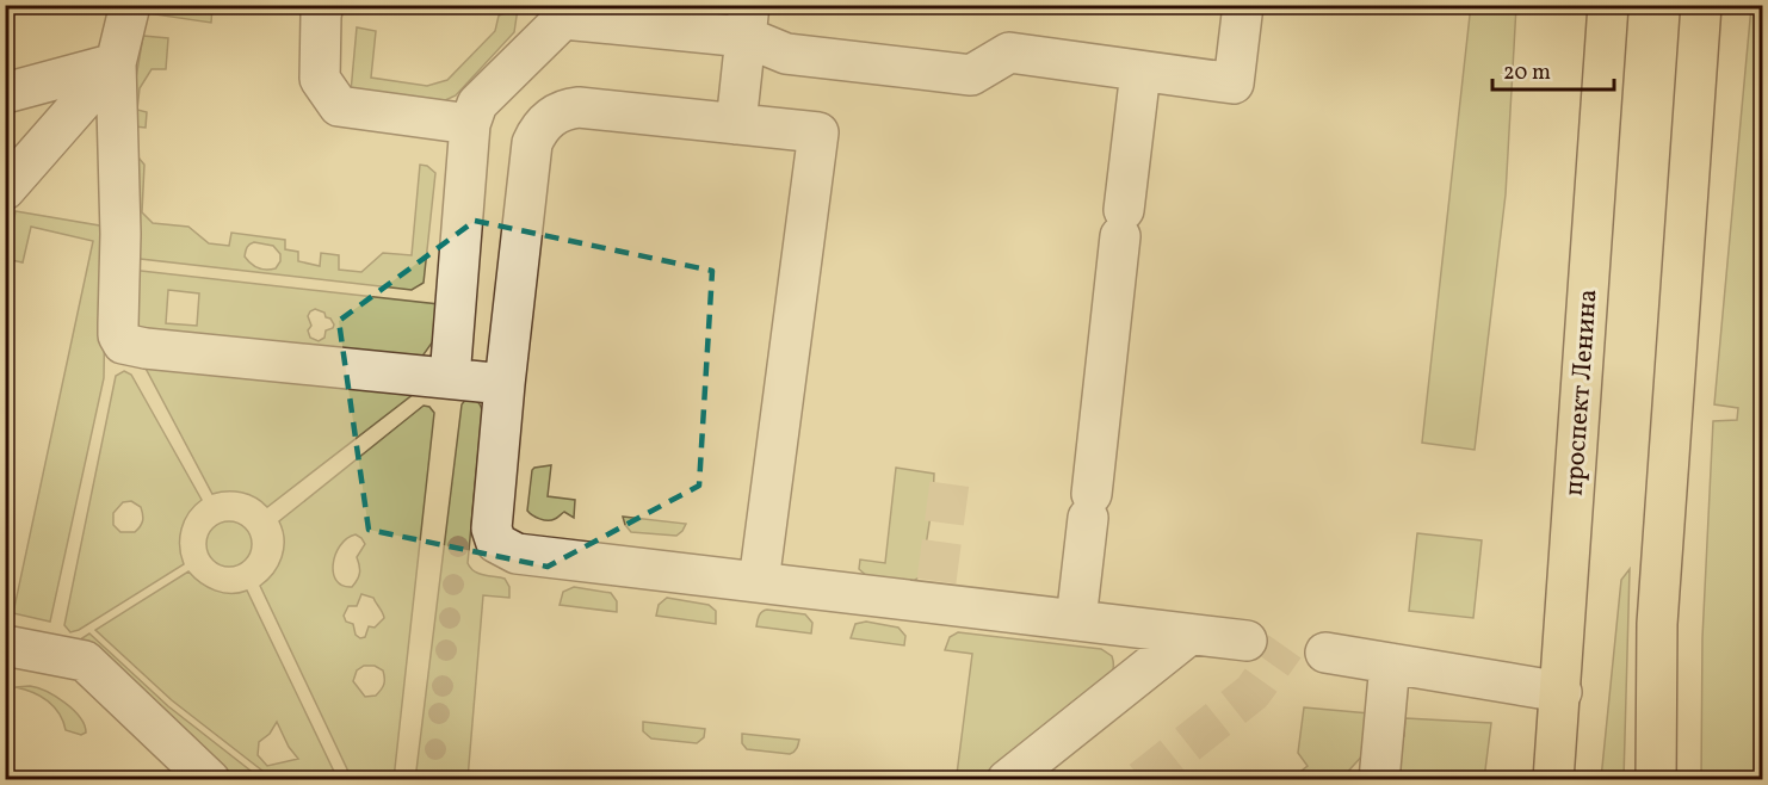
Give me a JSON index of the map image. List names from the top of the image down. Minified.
{"streets":{"main road":["проспект Ленина"]},"scale_bar":"20 m"}
